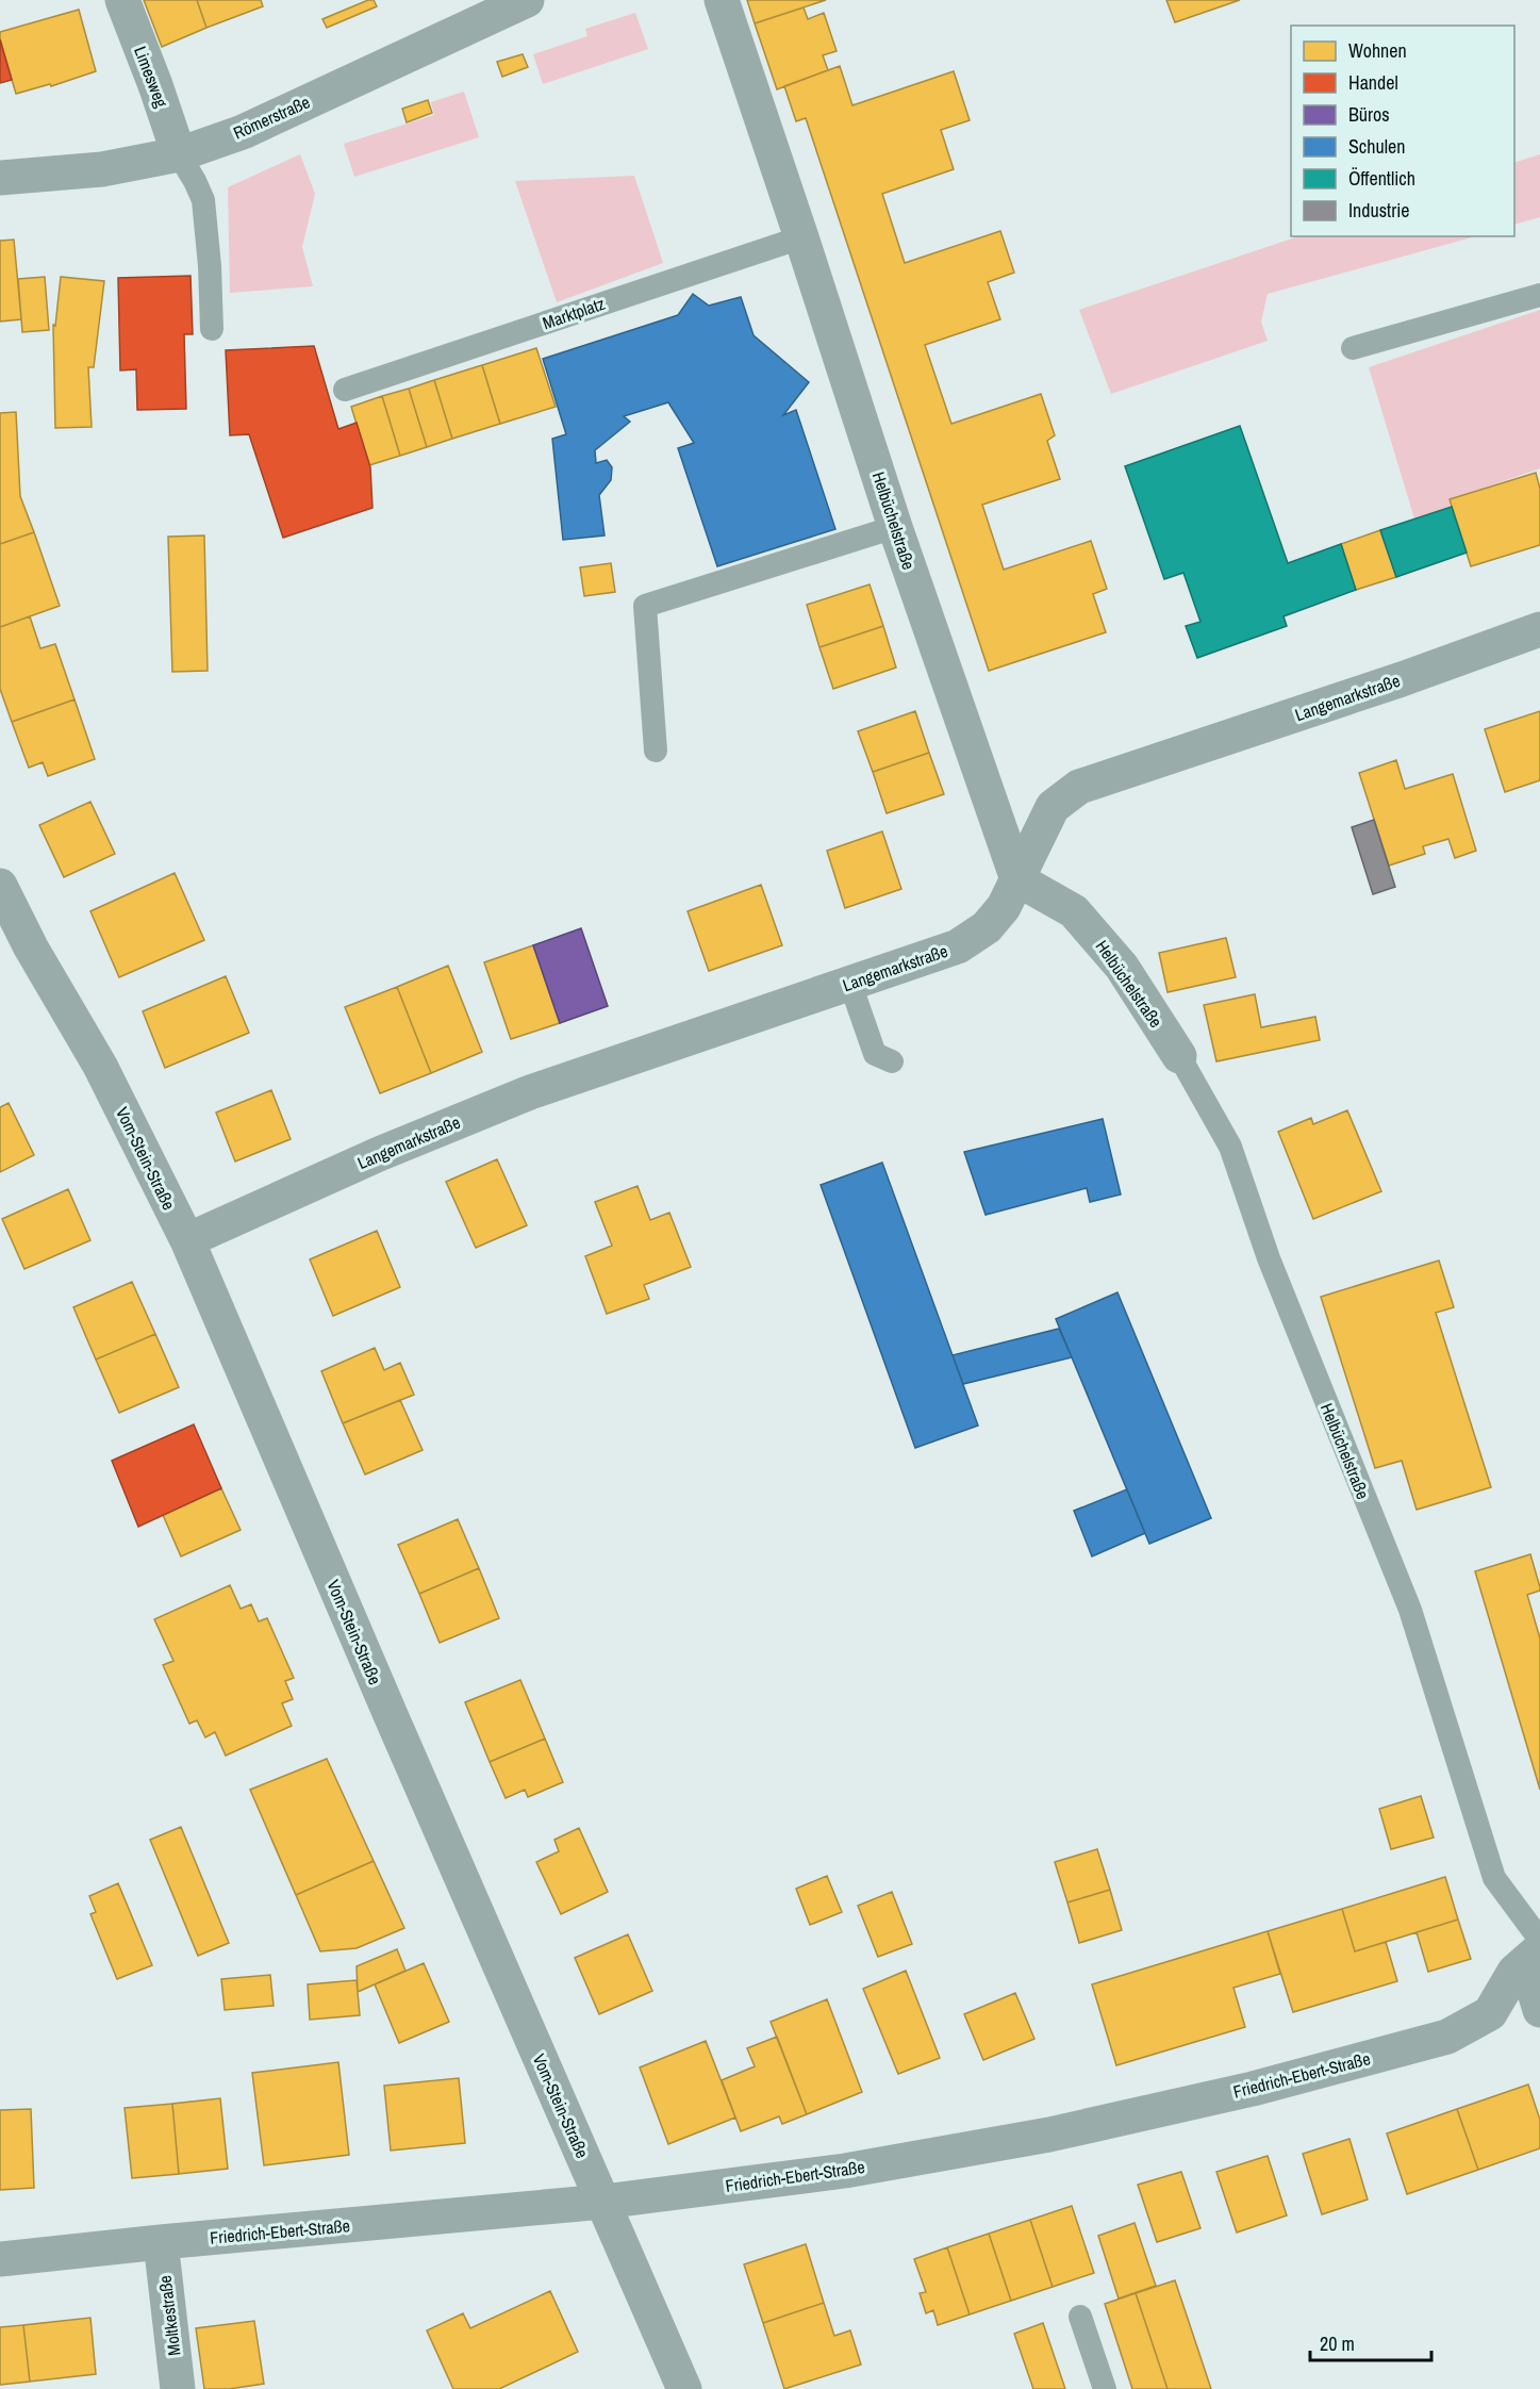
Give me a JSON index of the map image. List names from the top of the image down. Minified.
{"streets":{"street":["Limesweg","Römerstraße","Helbüchelstraße","Langemarkstraße","Vom-Stein-Straße","Friedrich-Ebert-Straße","Moltkestraße"],"lane":["Marktplatz"]},"crossings":[["Limesweg","Römerstraße"],["Marktplatz","Helbüchelstraße"],["Helbüchelstraße","Langemarkstraße"],["Helbüchelstraße","Friedrich-Ebert-Straße"],["Langemarkstraße","Vom-Stein-Straße"],["Vom-Stein-Straße","Friedrich-Ebert-Straße"],["Friedrich-Ebert-Straße","Moltkestraße"]],"legend":["Wohnen","Handel","Büros","Schulen","Öffentlich","Industrie"],"scale_bar":"20 m"}
